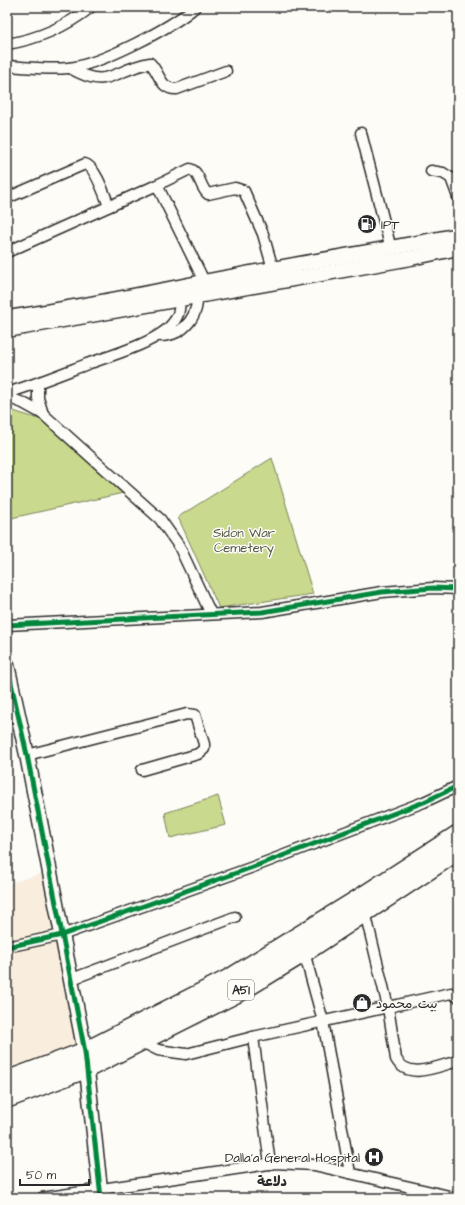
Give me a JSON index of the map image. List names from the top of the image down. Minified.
{"streets":{"highway":["A51"]},"districts":["دلاعة"],"parks":["Sidon War Cemetery"],"places":{"fuel station":["IPT"],"shop":["بيت محمود"],"hospital":["Dalla'a General Hospital"]},"scale_bar":"50 m"}
